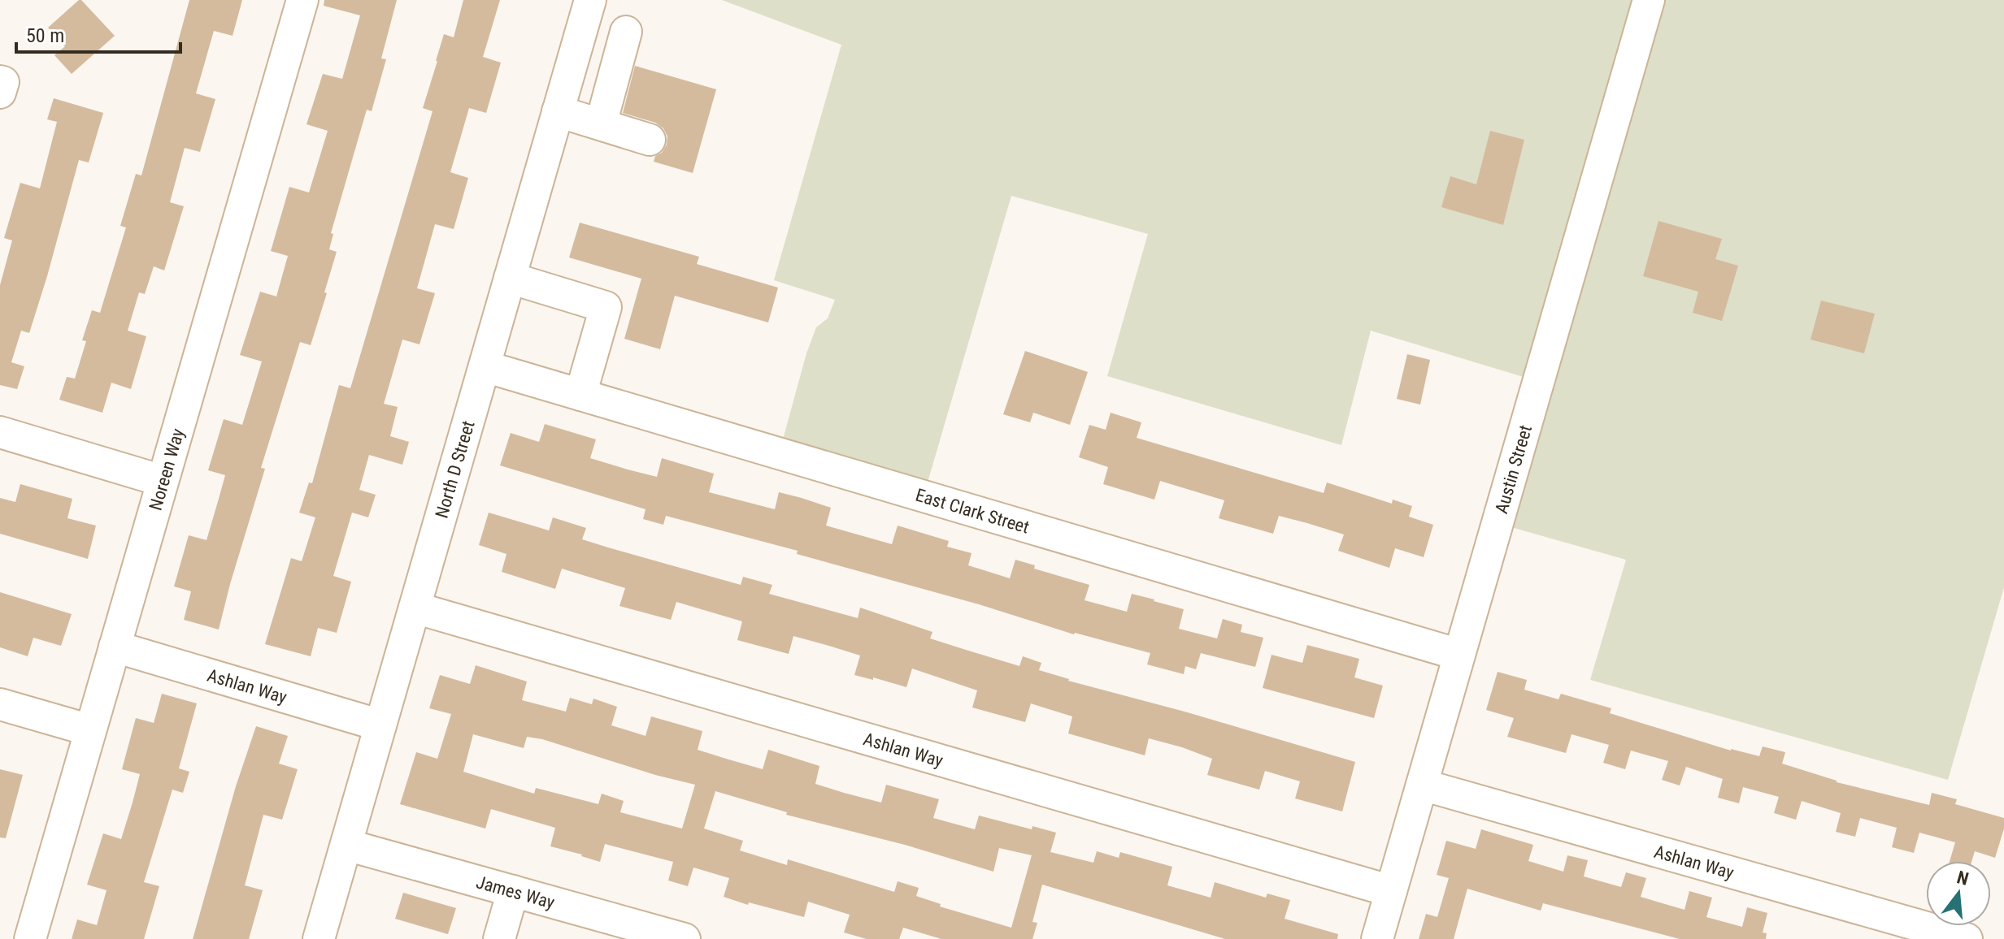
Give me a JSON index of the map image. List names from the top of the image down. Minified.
{"streets":{"street":["Noreen Way","North D Street","Austin Street","East Clark Street","Ashlan Way","James Way"]},"crossings":[["Noreen Way","Ashlan Way"],["North D Street","East Clark Street"],["North D Street","Ashlan Way"],["North D Street","James Way"],["Austin Street","East Clark Street"],["Austin Street","Ashlan Way"]],"scale_bar":"50 m","north":"top"}
